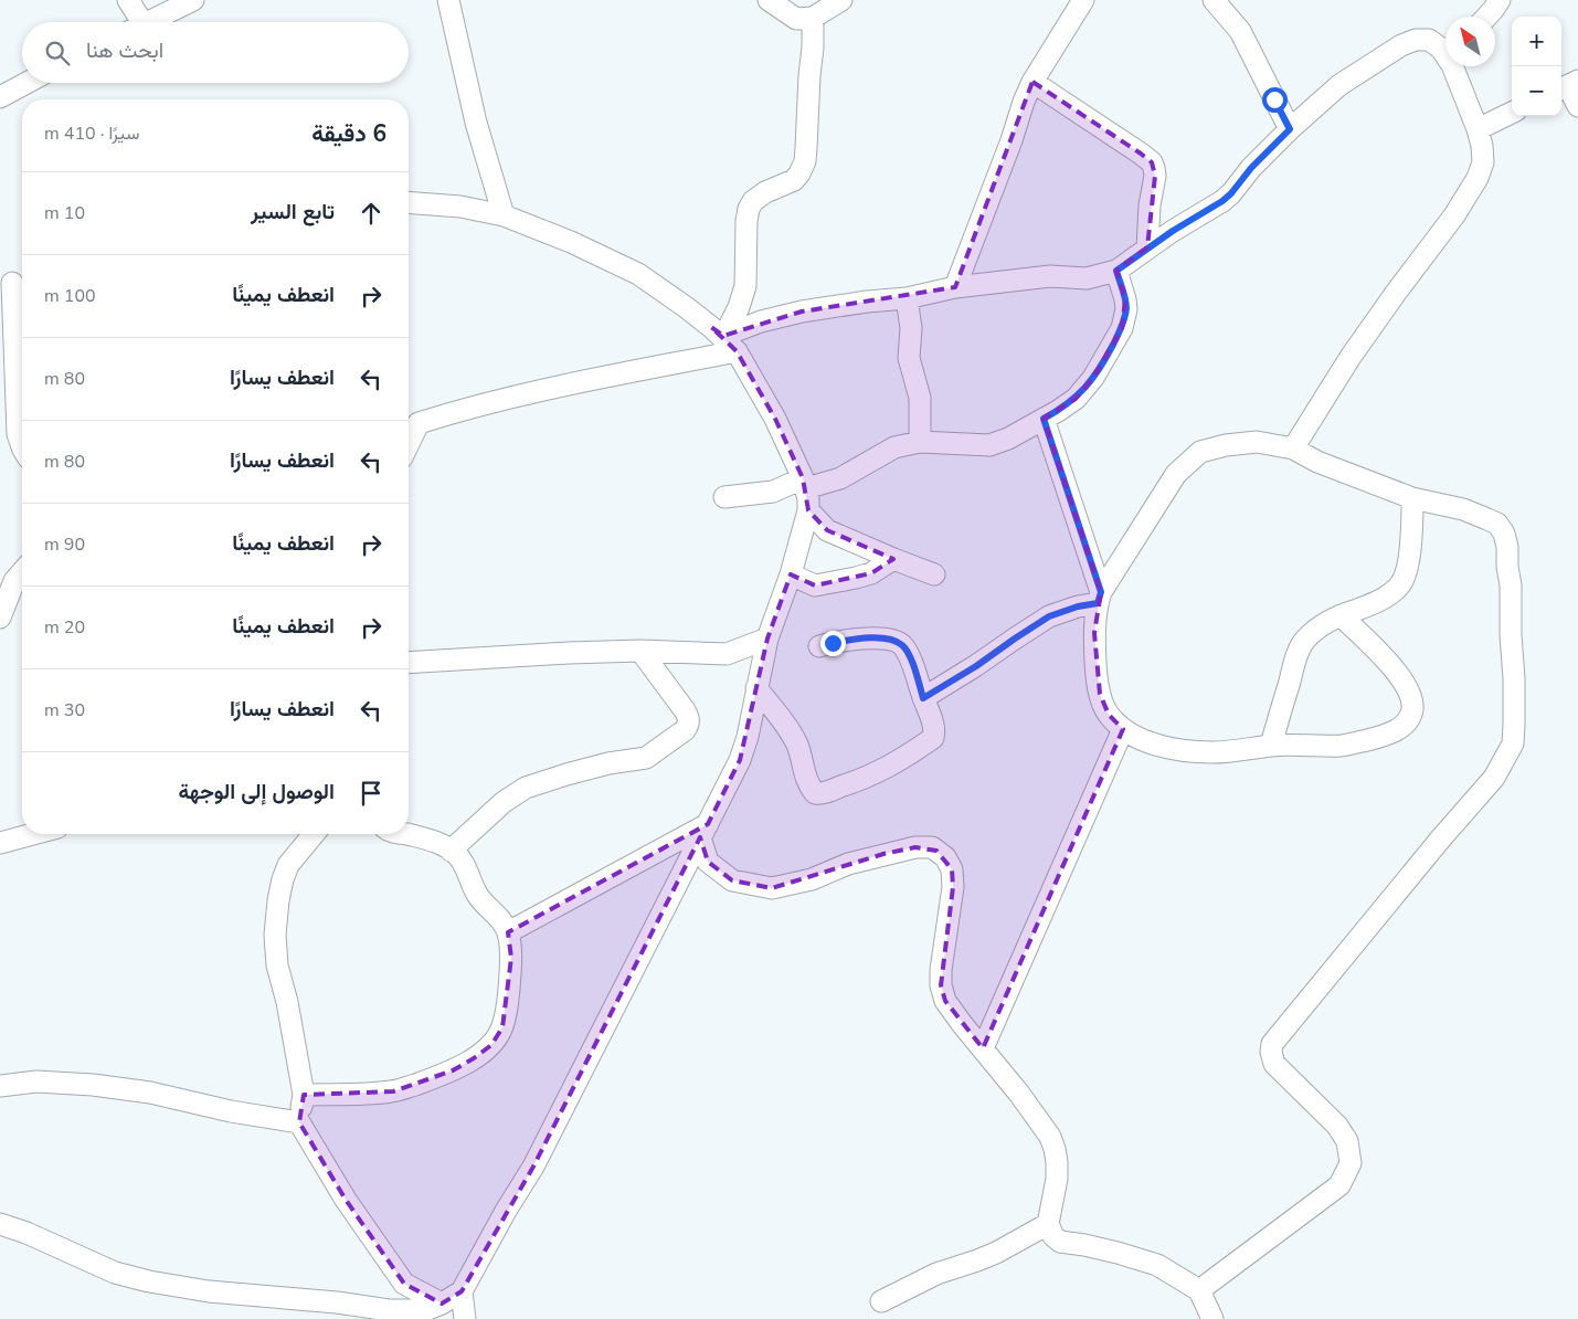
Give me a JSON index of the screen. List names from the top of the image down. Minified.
{"north":"top left","page":{"map_buttons":["+","−"],"search":"ابحث هنا","heading":["6 دقيقة","سيرًا · 410 m"],"list":[["تابع السير","10 m"],["انعطف يمينًا","100 m"],["انعطف يسارًا","80 m"],["انعطف يسارًا","80 m"],["انعطف يمينًا","90 m"],["انعطف يمينًا","20 m"],["انعطف يسارًا","30 m"],"الوصول إلى الوجهة"]}}
